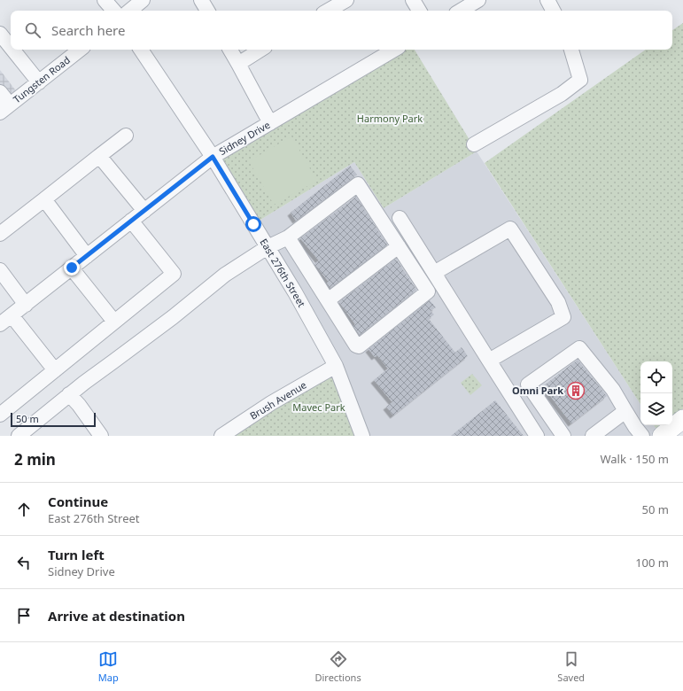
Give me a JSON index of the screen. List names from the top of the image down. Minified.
{"streets":{"street":["Tungsten Road","Sidney Drive","East 276th Street","Brush Avenue"]},"crossings":[["Sidney Drive","East 276th Street"],["East 276th Street","Brush Avenue"]],"parks":["Harmony Park","Mavec Park"],"places":{"building":["Omni Park"]},"scale_bar":"50 m","page":{"search":"Search here","scale":"50 m","heading":["2 min","Walk · 150 m"],"list":[["Continue","East 276th Street","50 m"],["Turn left","Sidney Drive","100 m"],"Arrive at destination"],"nav":["Map","Directions","Saved"]}}
